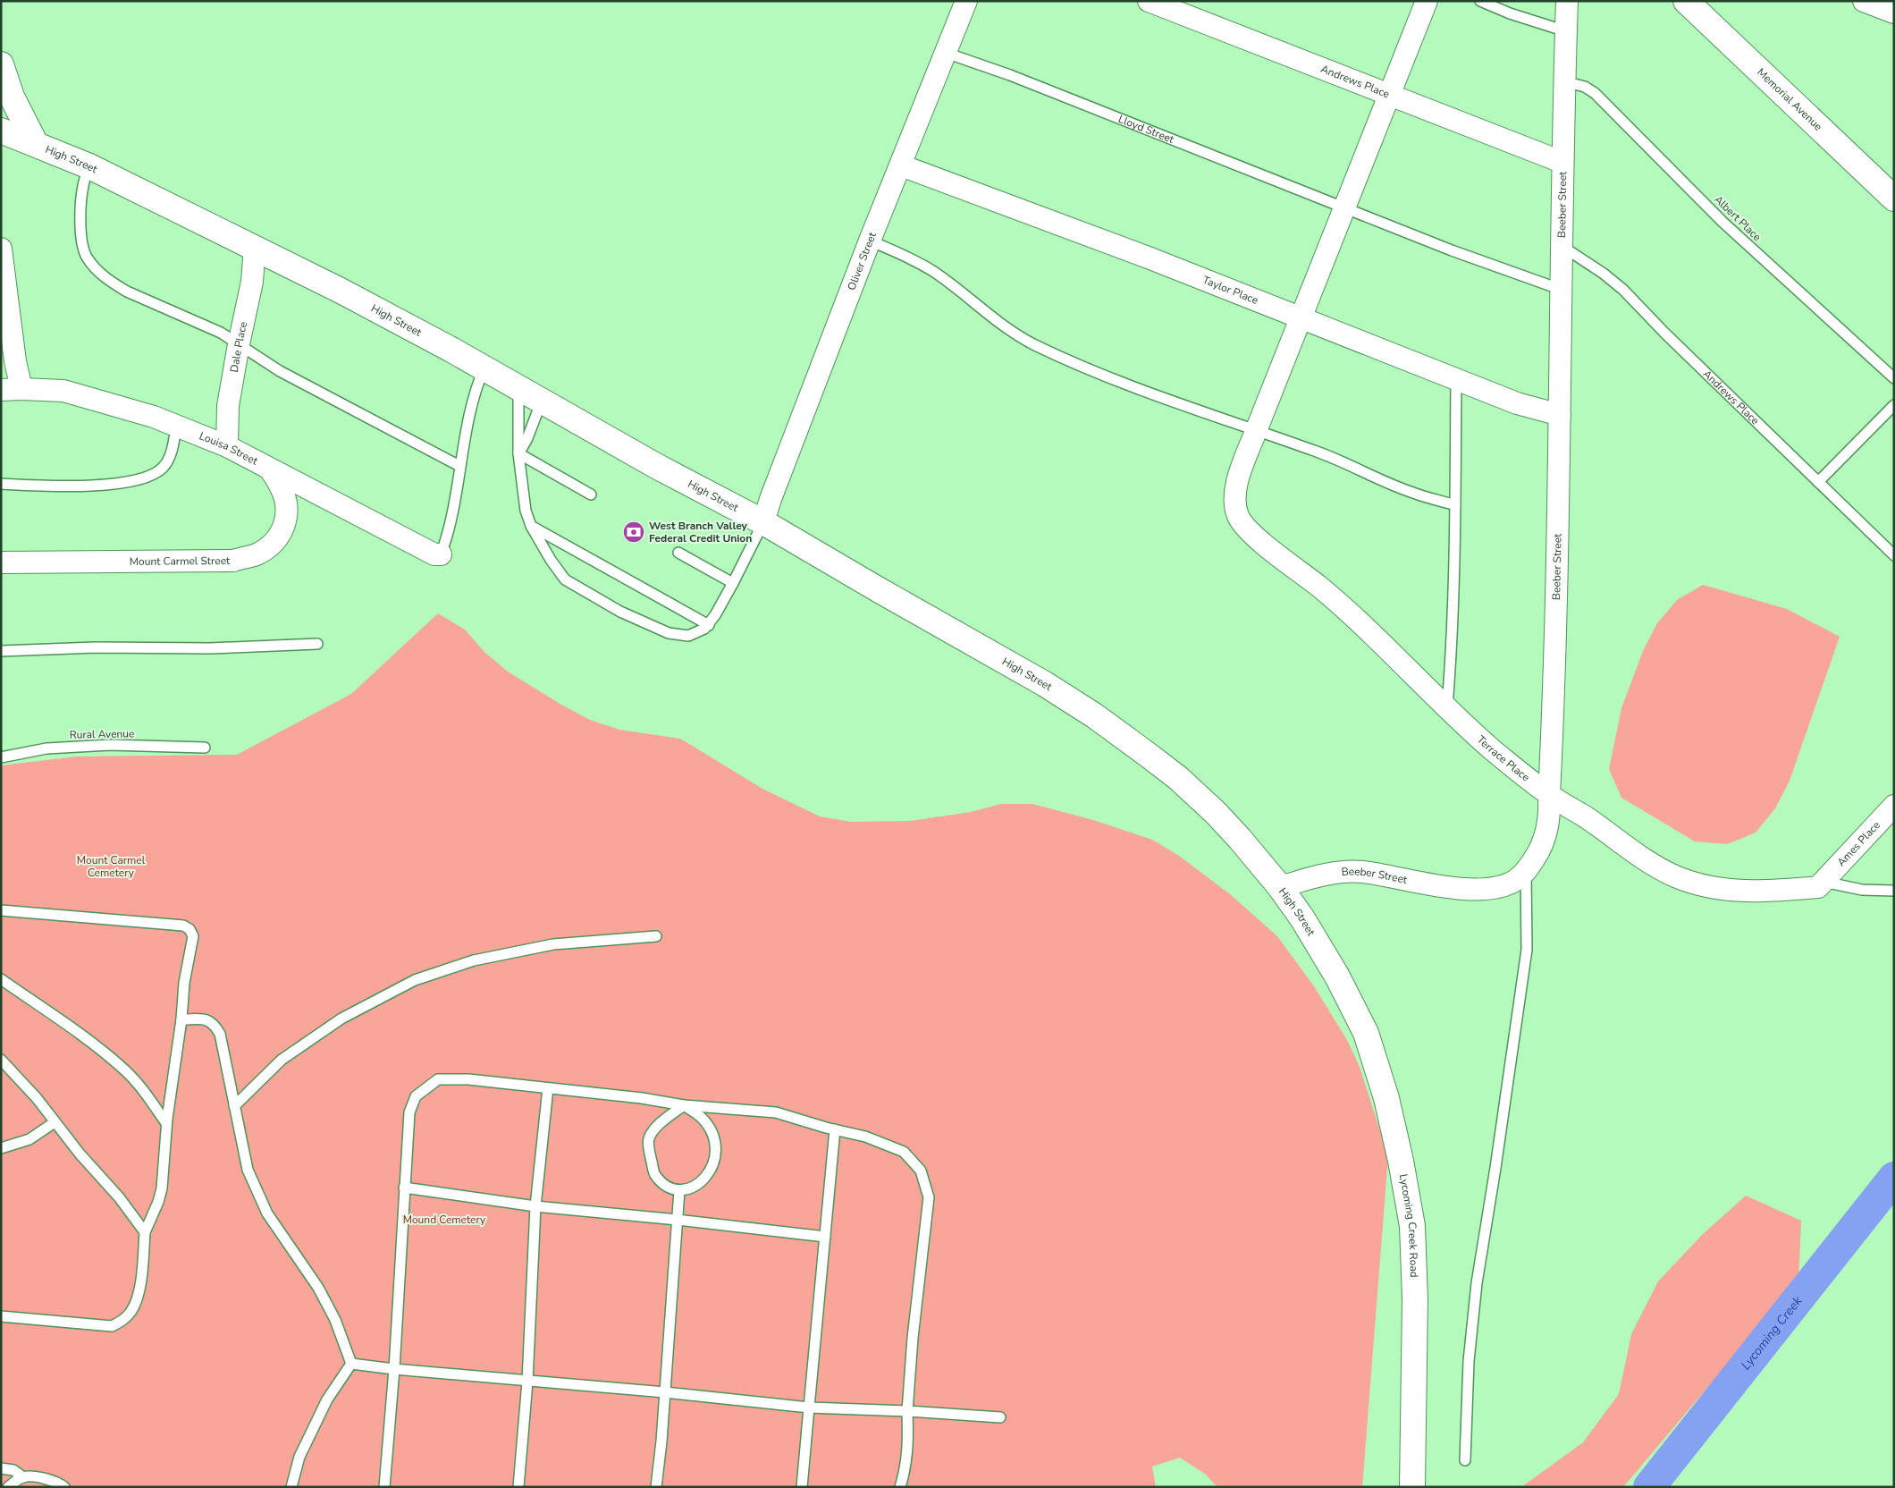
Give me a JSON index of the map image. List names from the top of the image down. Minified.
{"streets":{"main road":["Memorial Avenue","High Street","Lycoming Creek Road"],"street":["Andrews Place","Beeber Street","Oliver Street","Taylor Place","Dale Place","Louisa Street","Mount Carmel Street","Terrace Place","Ames Place"],"lane":["Lloyd Street","Albert Place","Rural Avenue"]},"crossings":[["Andrews Place","Beeber Street"],["Lloyd Street","Beeber Street"],["Lloyd Street","Oliver Street"],["High Street","Beeber Street"],["High Street","Oliver Street"],["High Street","Dale Place"],["High Street","Lycoming Creek Road"],["Beeber Street","Albert Place"],["Beeber Street","Taylor Place"],["Beeber Street","Terrace Place"],["Oliver Street","Taylor Place"],["Dale Place","Louisa Street"],["Louisa Street","Mount Carmel Street"],["Terrace Place","Ames Place"]],"water":["Lycoming Creek"],"parks":["Mount Carmel Cemetery","Mound Cemetery"],"places":{"bank":["West Branch Valley Federal Credit Union"]}}
